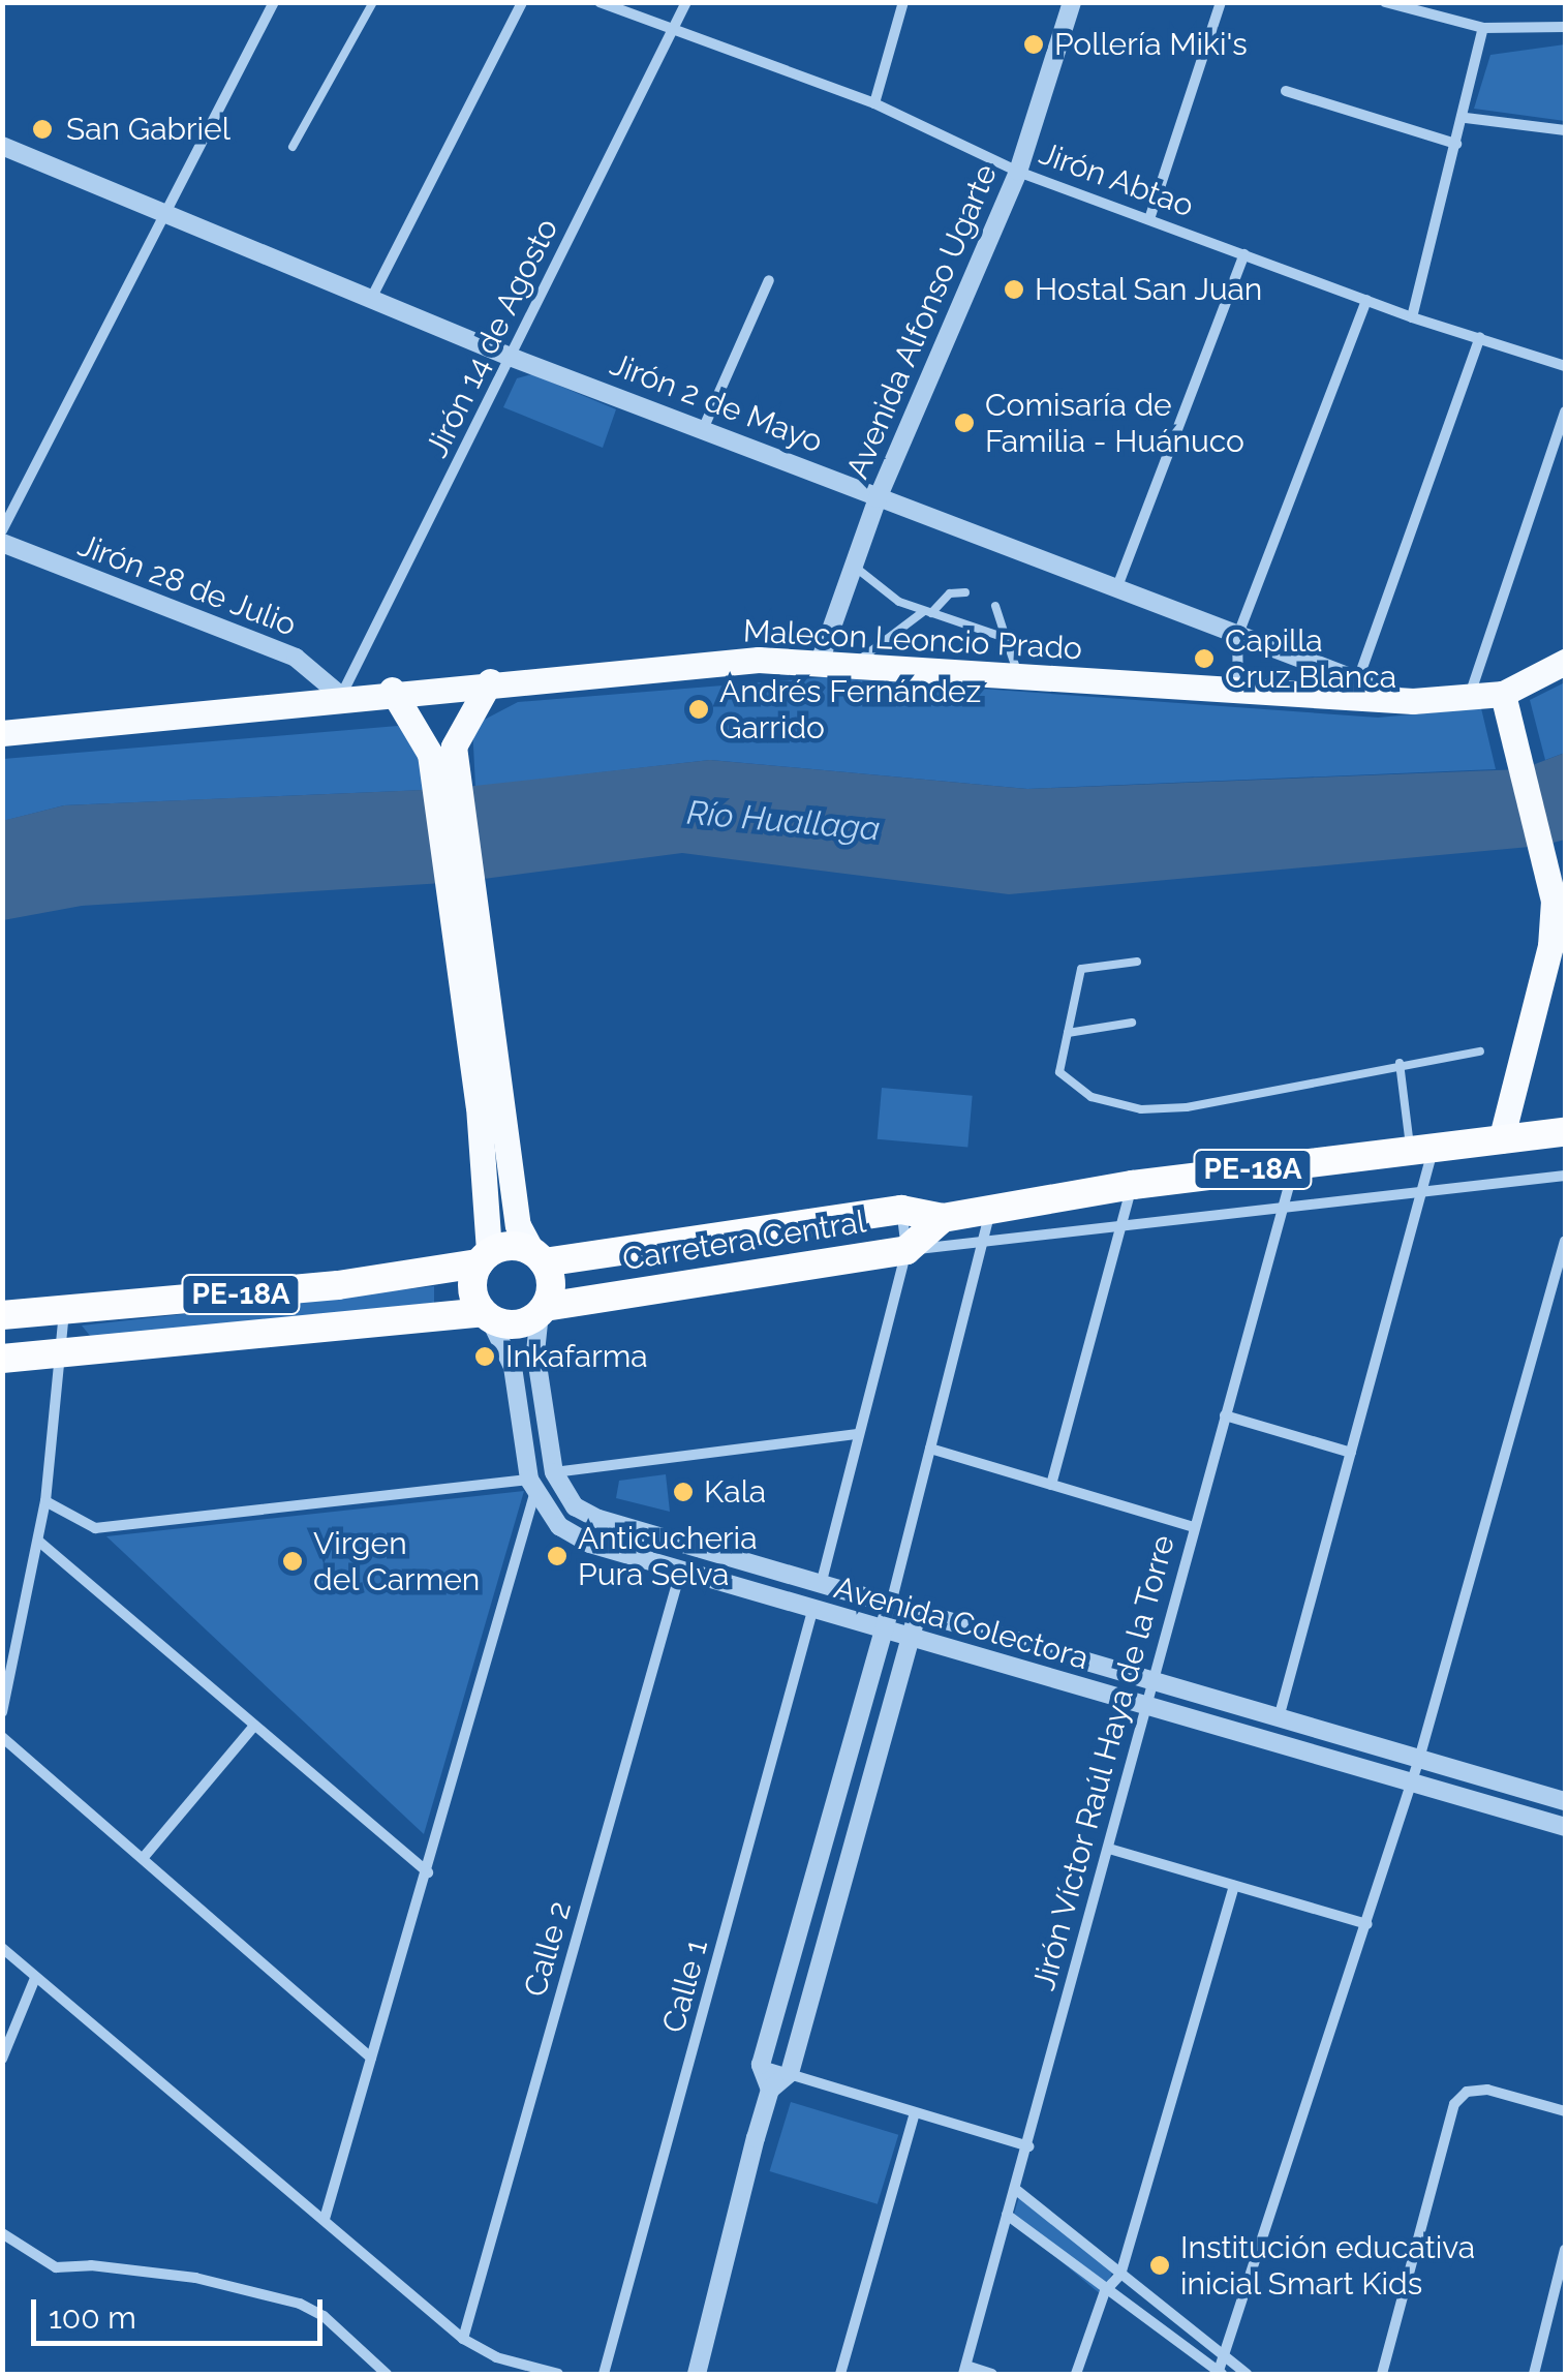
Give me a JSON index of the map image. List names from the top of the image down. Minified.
{"streets":{"highway":["PE-18A","Carretera Central"],"main road":["Malecon Leoncio Prado"],"street":["Jirón Abtao","Avenida Alfonso Ugarte","Jirón 14 de Agosto","Jirón 2 de Mayo","Jirón 28 de Julio","Avenida Colectora","Jirón Víctor Raúl Haya de la Torre","Calle 2","Calle 1"]},"crossings":[["Jirón Abtao","Avenida Alfonso Ugarte"],["Jirón Abtao","Jirón 14 de Agosto"],["Avenida Alfonso Ugarte","Jirón 2 de Mayo"],["Avenida Alfonso Ugarte","Malecon Leoncio Prado"],["Jirón 14 de Agosto","Jirón 2 de Mayo"],["Jirón 14 de Agosto","Jirón 28 de Julio"],["Jirón 14 de Agosto","Malecon Leoncio Prado"],["Jirón 2 de Mayo","Malecon Leoncio Prado"],["Jirón 28 de Julio","Malecon Leoncio Prado"],["PE-18A","Carretera Central"],["PE-18A","Avenida Colectora"],["Carretera Central","Avenida Colectora"],["Carretera Central","Jirón Víctor Raúl Haya de la Torre"],["Avenida Colectora","Jirón Víctor Raúl Haya de la Torre"],["Avenida Colectora","Calle 2"],["Avenida Colectora","Calle 1"]],"water":["Río Huallaga"],"places":["Pollería Miki's","San Gabriel","Hostal San Juan","Comisaría de Familia - Huánuco","Capilla Cruz Blanca","Andrés Fernández Garrido","Inkafarma","Kala","Anticucheria Pura Selva","Virgen del Carmen","Institución educativa inicial Smart Kids"],"scale_bar":"100 m"}
